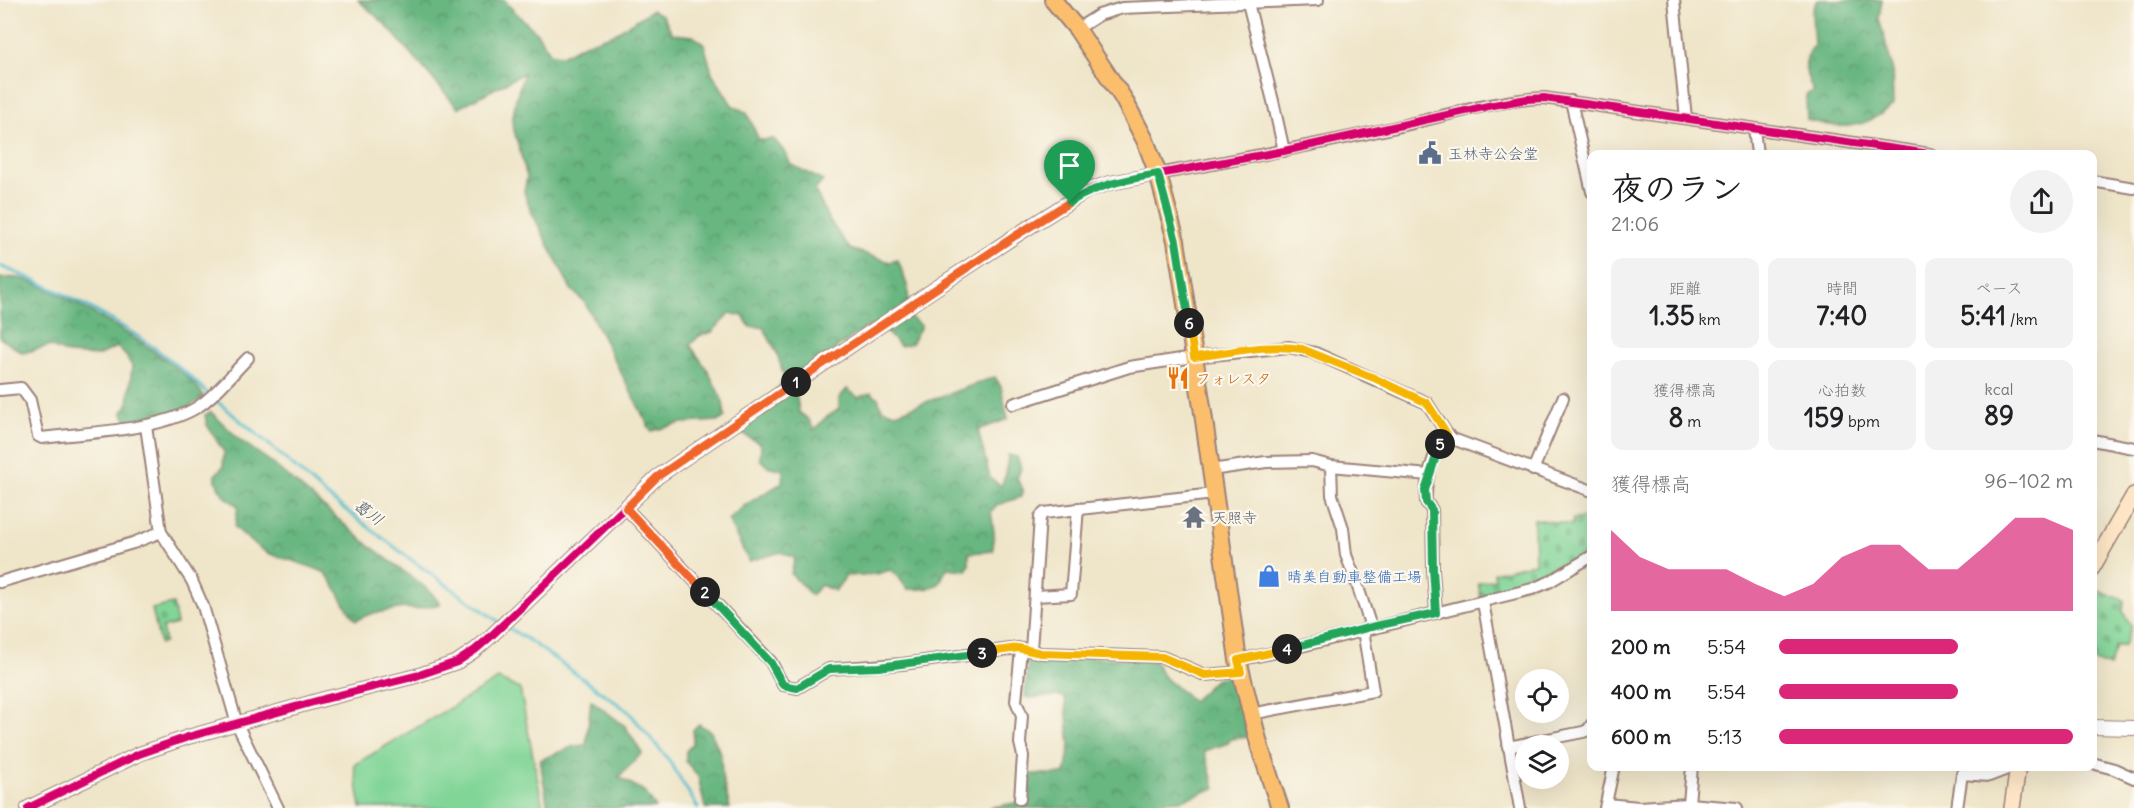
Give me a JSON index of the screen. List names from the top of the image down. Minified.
{"water":["葛川"],"places":{"public building":["玉林寺公会堂"],"restaurant":["フォレスタ"],"temple":["天照寺"],"shop":["晴美自動車整備工場"]},"page":{"heading":["夜のラン","21:06"],"stats":[["距離","1.35 km"],["時間","7:40"],["ペース","5:41 /km"],["獲得標高","8 m"],["心拍数","159 bpm"],["kcal","89"]],"pins":["6","1","5","2","4","3"],"chart":["獲得標高","96–102 m"],"list":[{"name":"200 m","note":"5:54"},{"name":"400 m","note":"5:54"},{"name":"600 m","note":"5:13"}]}}
